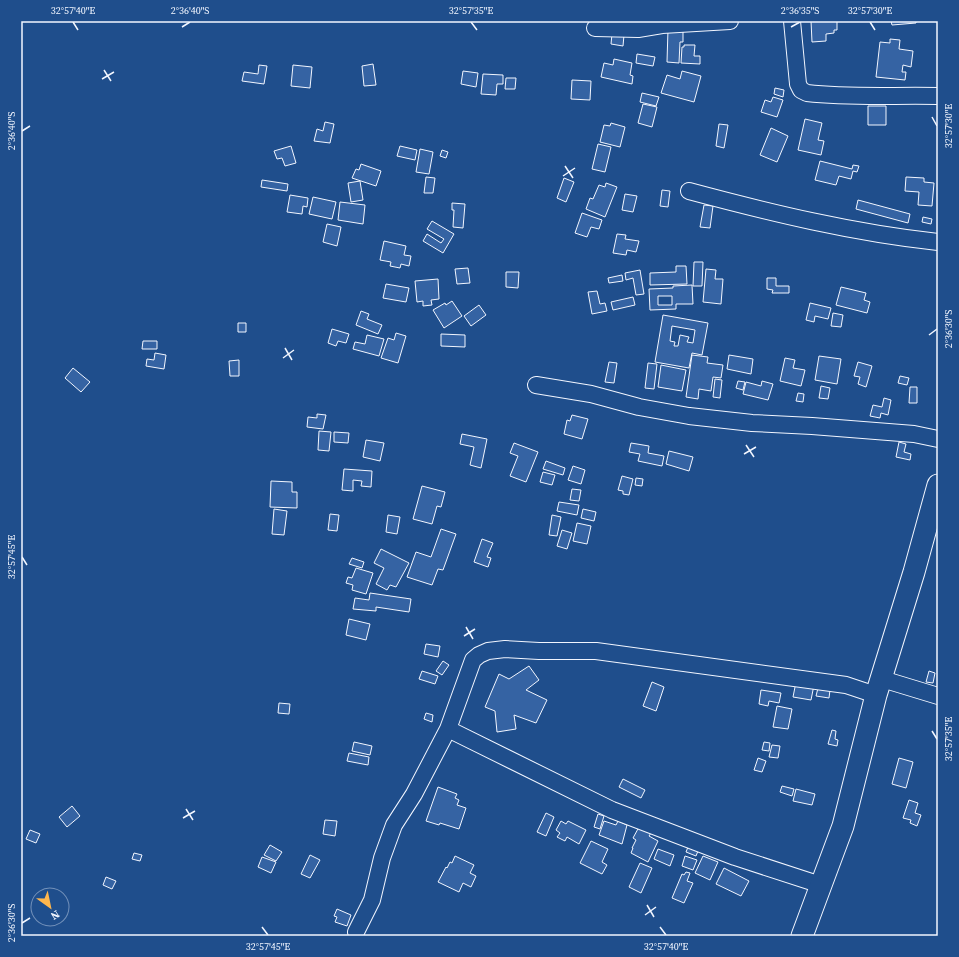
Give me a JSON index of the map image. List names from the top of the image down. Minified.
{"north":"bottom right","coordinates":["32°57'40\"E","2°36'40\"S","32°57'35\"E","2°36'35\"S","32°57'30\"E","2°36'30\"S","32°57'45\"E"]}
